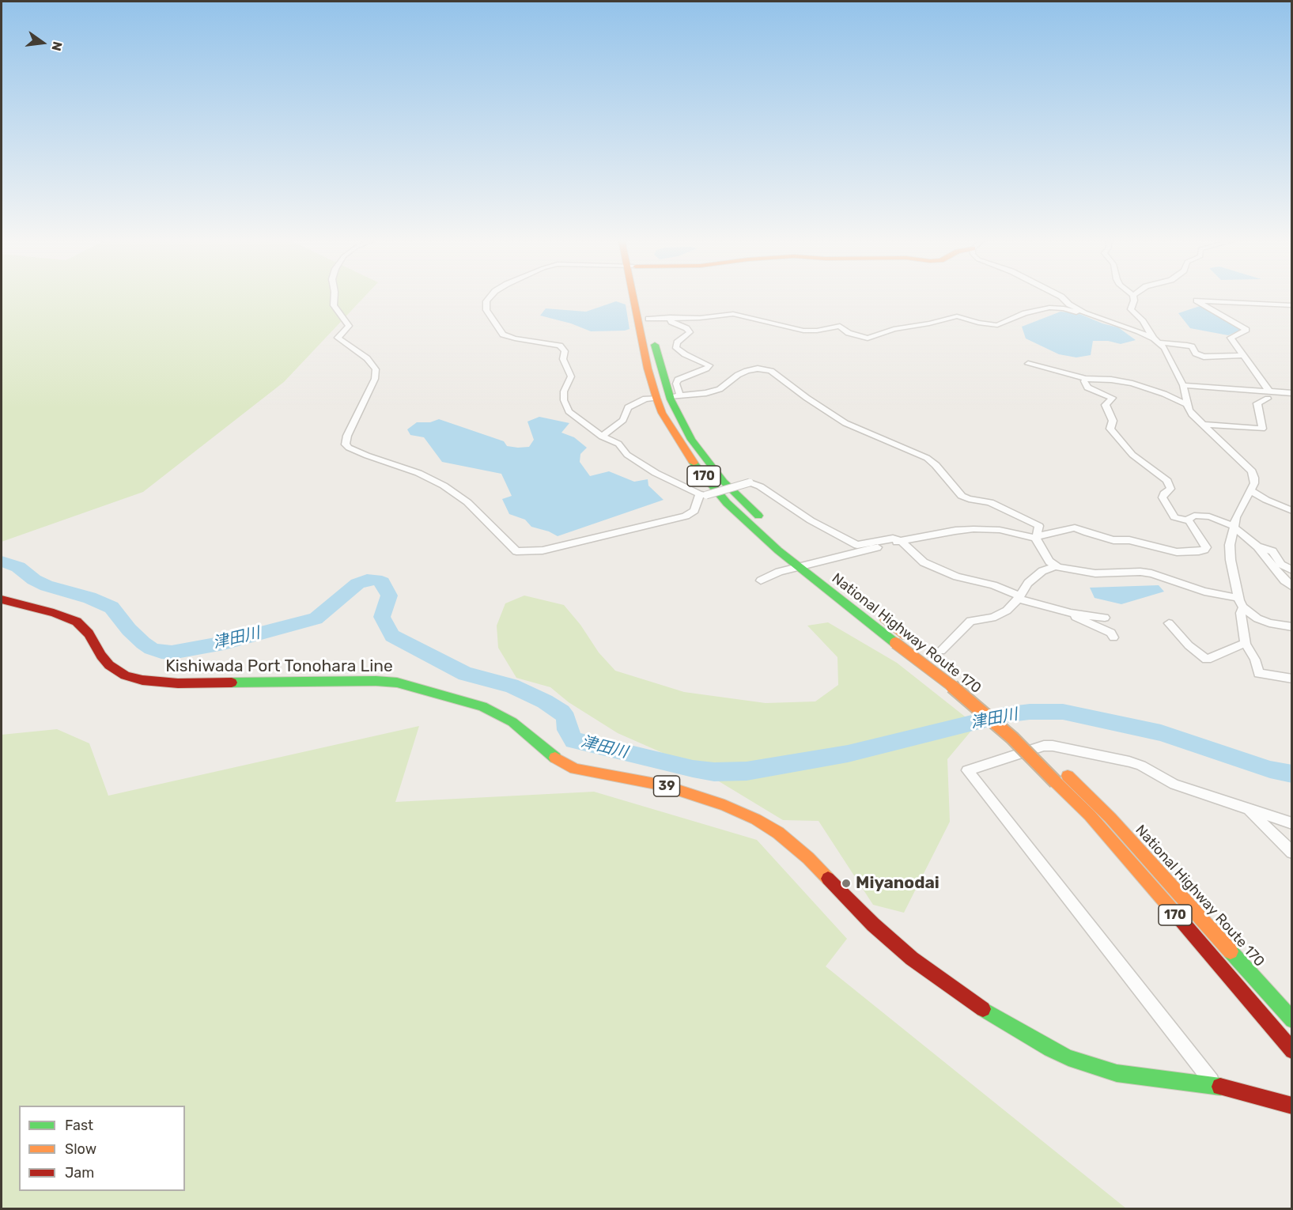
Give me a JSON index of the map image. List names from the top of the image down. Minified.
{"streets":{"main road":["170","National Highway Route 170","Kishiwada Port Tonohara Line","39"]},"water":["津田川"],"places":["Miyanodai"],"legend":["Fast","Slow","Jam"],"north":"right"}
